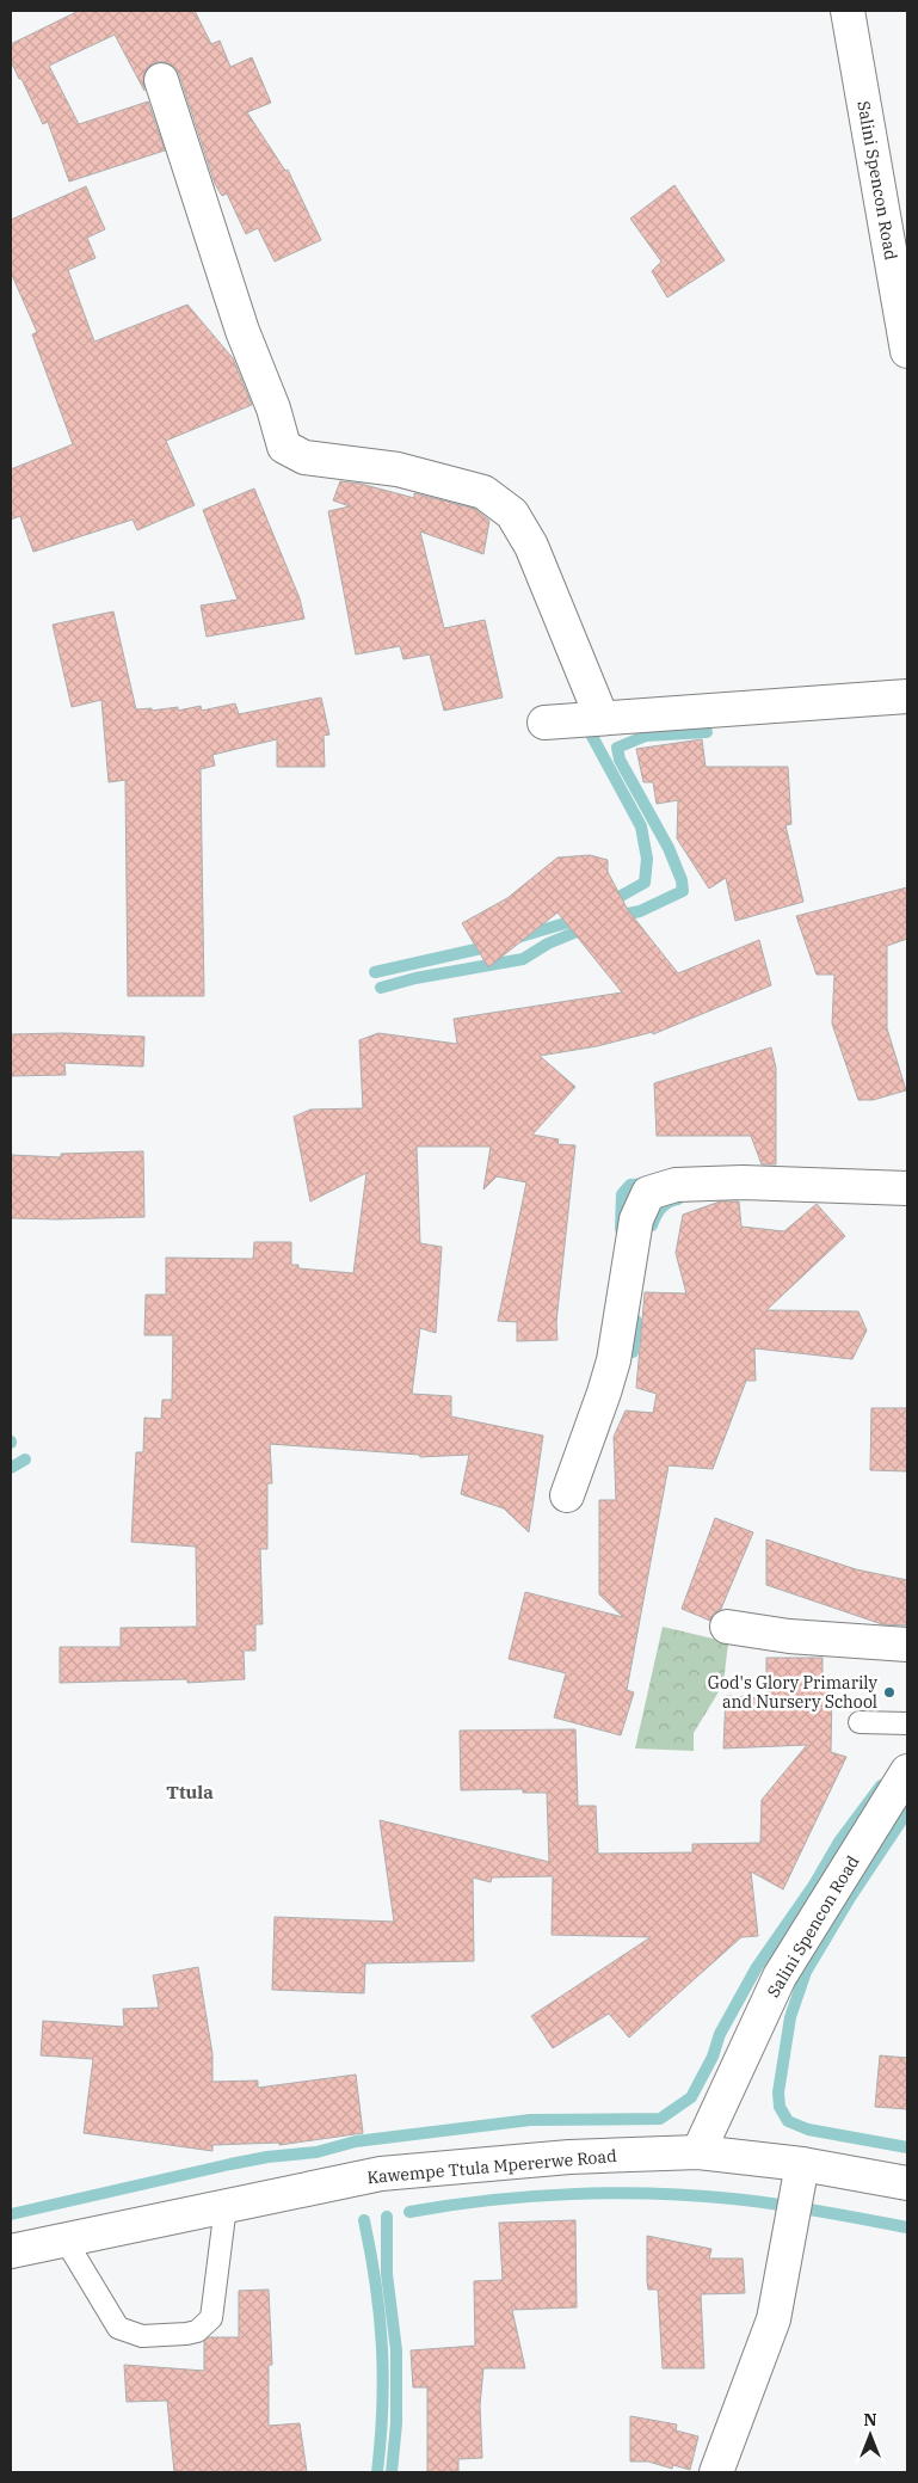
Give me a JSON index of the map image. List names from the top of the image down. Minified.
{"streets":{"street":["Salini Spencon Road","Kawempe Ttula Mpererwe Road"]},"crossings":[["Salini Spencon Road","Kawempe Ttula Mpererwe Road"]],"districts":["Ttula"],"places":["God's Glory Primarily and Nursery School"],"north":"top"}
